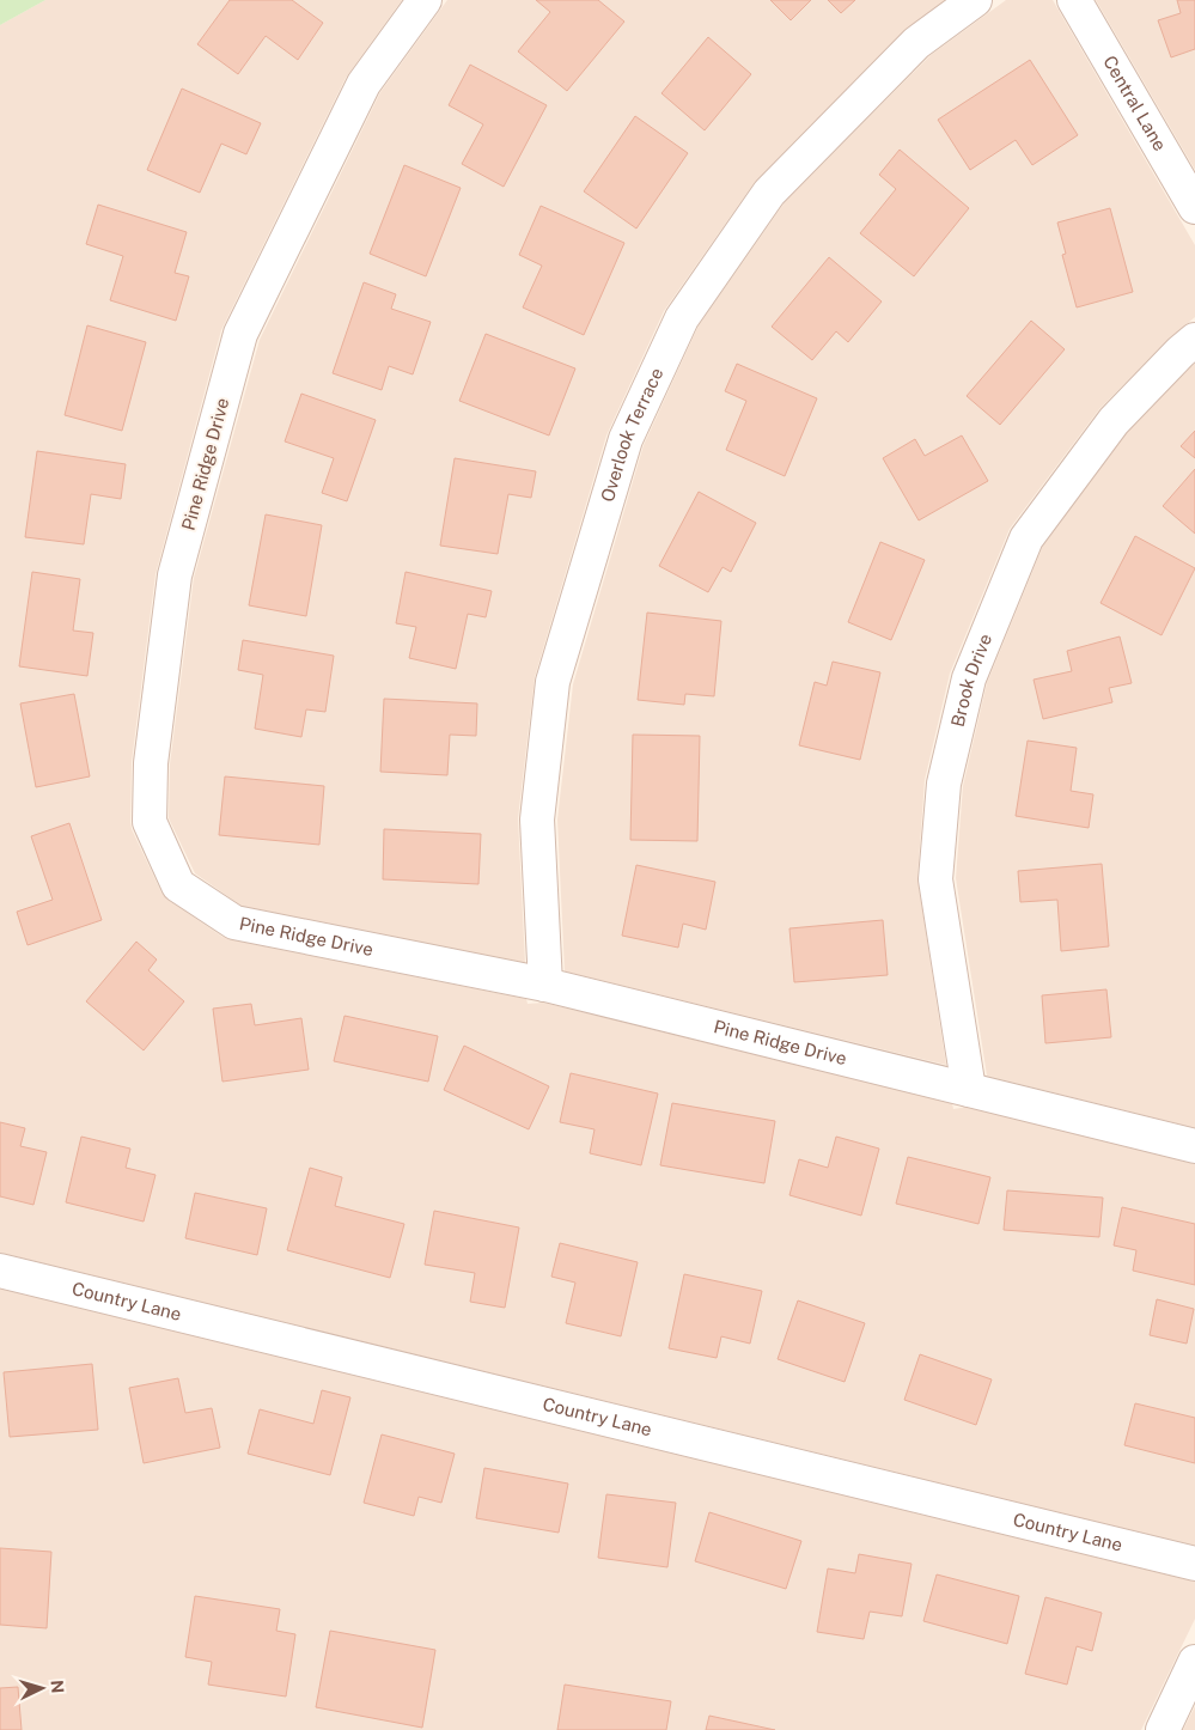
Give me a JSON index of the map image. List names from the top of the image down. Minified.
{"streets":{"street":["Central Lane","Overlook Terrace","Pine Ridge Drive","Brook Drive","Country Lane"]},"crossings":[["Overlook Terrace","Pine Ridge Drive"],["Pine Ridge Drive","Brook Drive"]],"north":"right"}
